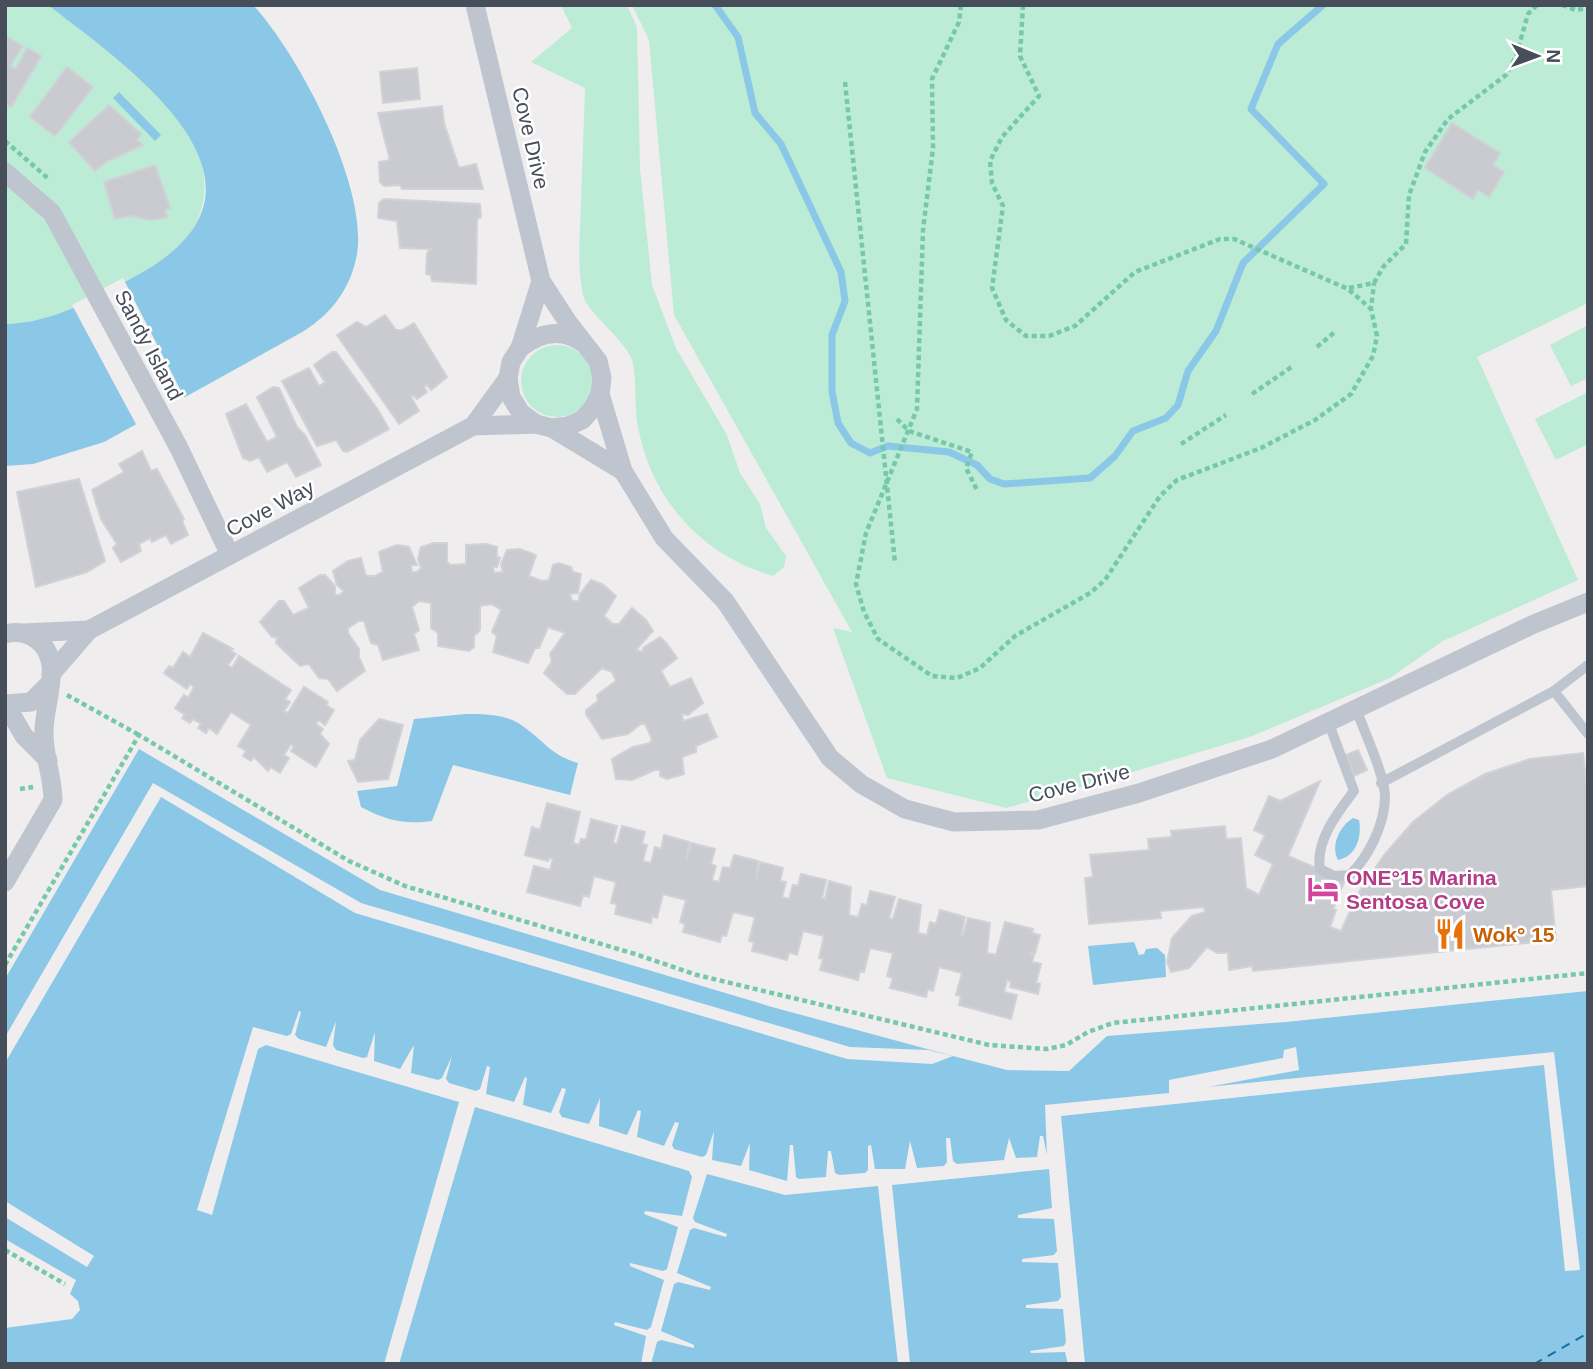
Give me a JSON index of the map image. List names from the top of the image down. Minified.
{"streets":{"street":["Cove Drive","Sandy Island","Cove Way"]},"crossings":[["Cove Drive","Cove Way"],["Sandy Island","Cove Way"]],"places":{"hotel":["ONE°15 Marina Sentosa Cove"],"restaurant":["Wok° 15"]},"north":"right"}
